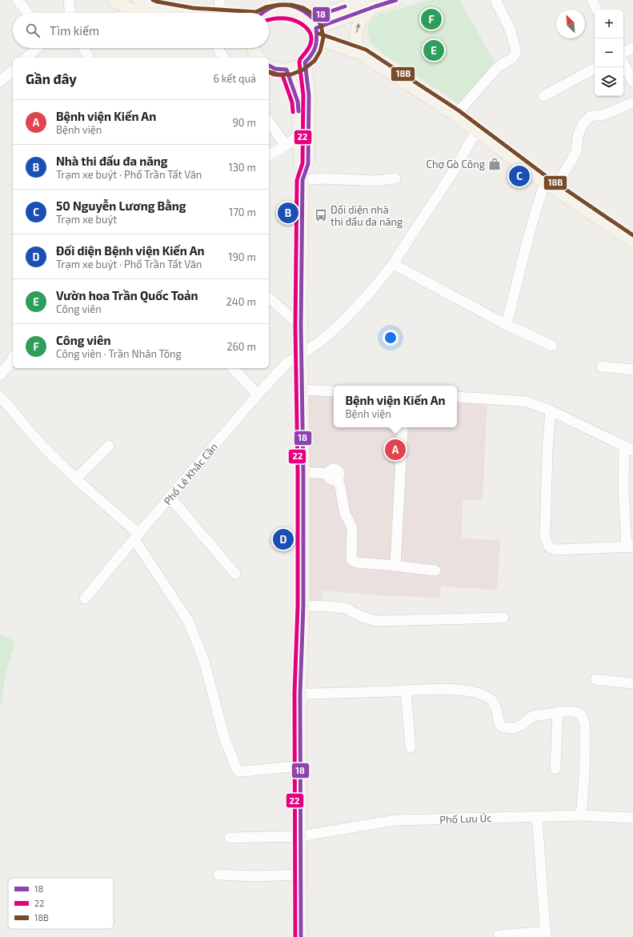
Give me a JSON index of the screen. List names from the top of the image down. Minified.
{"streets":{"street":["Phố Lê Khắc Cần","Phố Lưu Úc"]},"places":{"shop":["Chợ Gò Công"],"bus stop":["Đối diện nhà thi đấu đa năng"]},"lines":["transit line 18","transit line 18B","transit line 22"],"legend":["18","22","18B"],"north":"top left","page":{"pins":["F","E","C","B","A","D"],"map_buttons":["+","−"],"search":"Tìm kiếm","heading":["Gần đây","6 kết quả"],"list":[{"mark":"A","name":"Bệnh viện Kiến An","note":"Bệnh viện","value":"90 m"},{"mark":"B","name":"Nhà thi đấu đa năng","note":"Trạm xe buýt · Phố Trần Tất Văn","value":"130 m"},{"mark":"C","name":"50 Nguyễn Lương Bằng","note":"Trạm xe buýt","value":"170 m"},{"mark":"D","name":"Đối diện Bệnh viện Kiến An","note":"Trạm xe buýt · Phố Trần Tất Văn","value":"190 m"},{"mark":"E","name":"Vườn hoa Trần Quốc Toản","note":"Công viên","value":"240 m"},{"mark":"F","name":"Công viên","note":"Công viên · Trần Nhân Tông","value":"260 m"}],"popup":["Bệnh viện Kiến An","Bệnh viện"]}}
